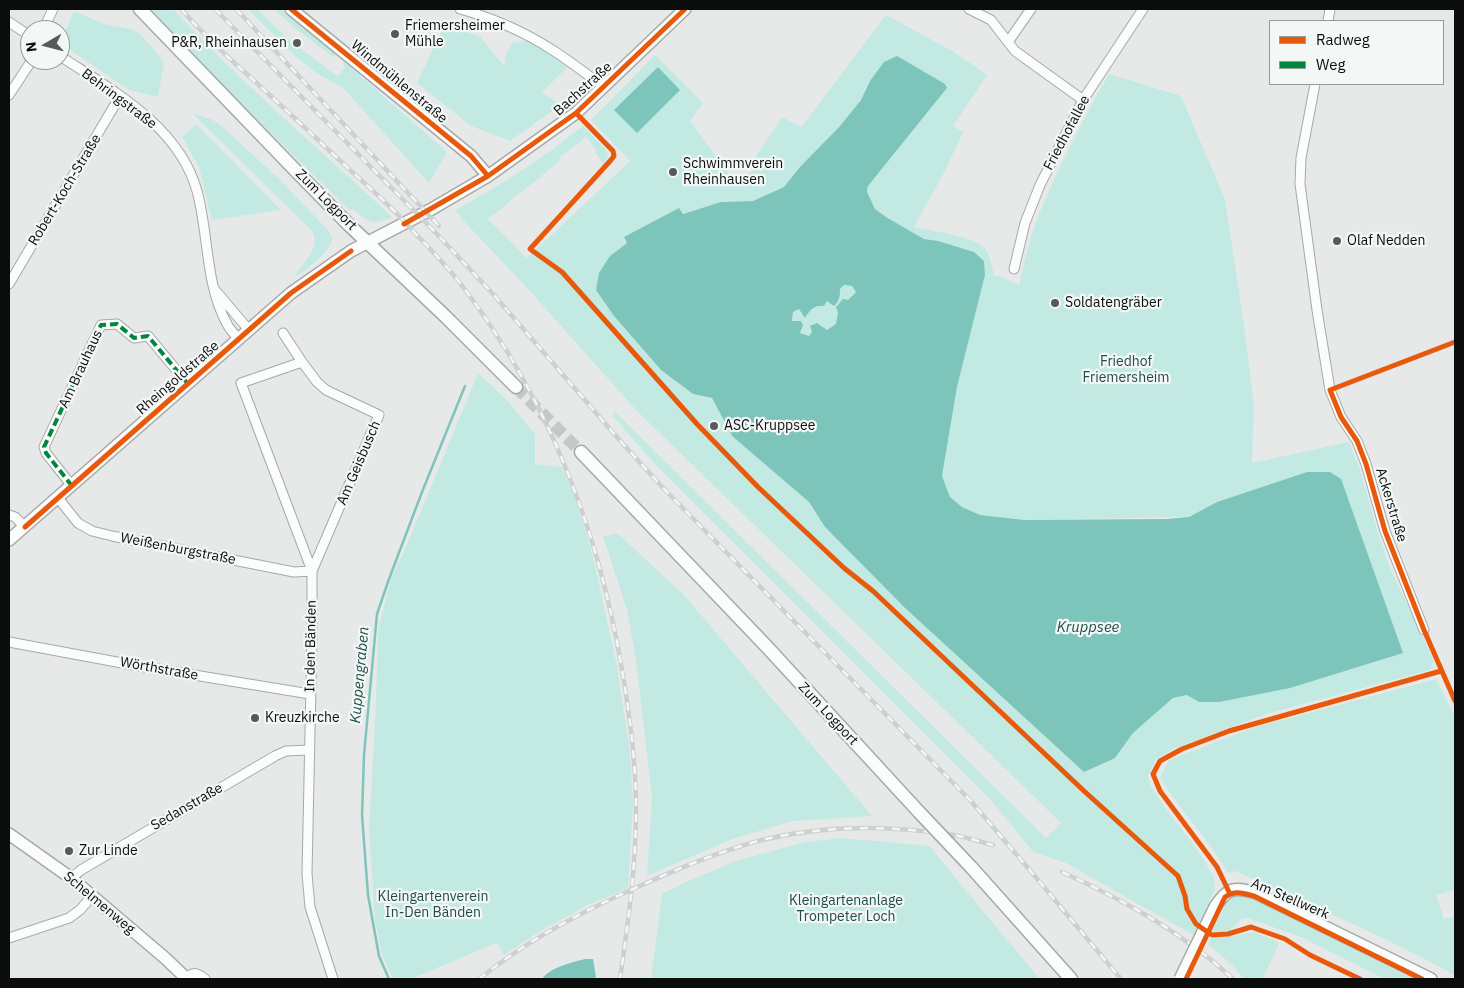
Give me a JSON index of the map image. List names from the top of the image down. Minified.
{"streets":{"main road":["Zum Logport"],"street":["Windmühlenstraße","Bachstraße","Behringstraße","Friedhofallee","Robert-Koch-Straße","Am Brauhaus","Rheingoldstraße","Am Geisbusch","Ackerstraße","Weißenburgstraße","In den Bänden","Wörthstraße","Sedanstraße","Am Stellwerk","Schelmenweg"]},"crossings":[["Windmühlenstraße","Bachstraße"],["Windmühlenstraße","Rheingoldstraße"],["Bachstraße","Rheingoldstraße"],["Behringstraße","Robert-Koch-Straße"],["Behringstraße","Rheingoldstraße"],["Zum Logport","Rheingoldstraße"],["Am Brauhaus","Rheingoldstraße"],["Rheingoldstraße","Weißenburgstraße"],["Am Geisbusch","Weißenburgstraße"],["Am Geisbusch","In den Bänden"],["Weißenburgstraße","In den Bänden"],["In den Bänden","Wörthstraße"],["In den Bänden","Sedanstraße"],["Sedanstraße","Schelmenweg"]],"water":["Kruppsee","Kuppengraben"],"parks":["Friedhof Friemersheim","Kleingartenverein In-Den Bänden","Kleingartenanlage Trompeter Loch"],"places":["Friemersheimer Mühle","P&R, Rheinhausen","Schwimmverein Rheinhausen","Olaf Nedden","Soldatengräber","ASC-Kruppsee","Kreuzkirche","Zur Linde"],"legend":["Radweg","Weg"],"north":"left"}
